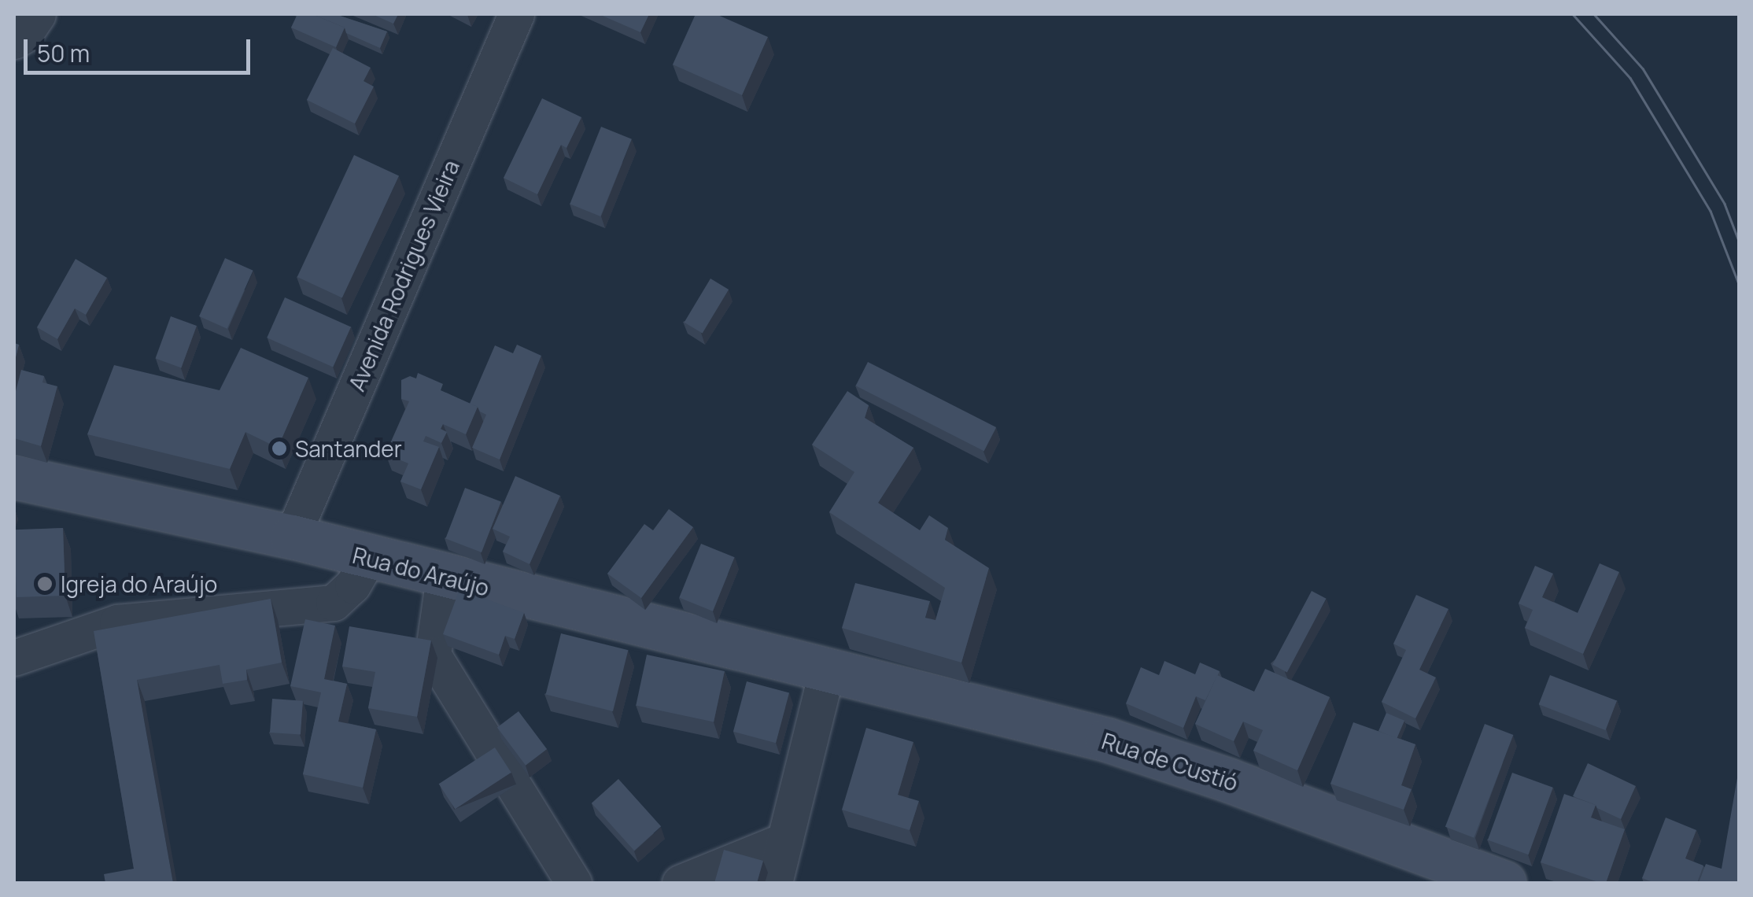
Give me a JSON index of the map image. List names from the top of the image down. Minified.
{"streets":{"main road":["Rua do Araújo","Rua de Custió"],"street":["Avenida Rodrigues Vieira"]},"crossings":[["Avenida Rodrigues Vieira","Rua do Araújo"],["Rua do Araújo","Rua de Custió"]],"places":["Santander","Igreja do Araújo"],"scale_bar":"50 m"}
